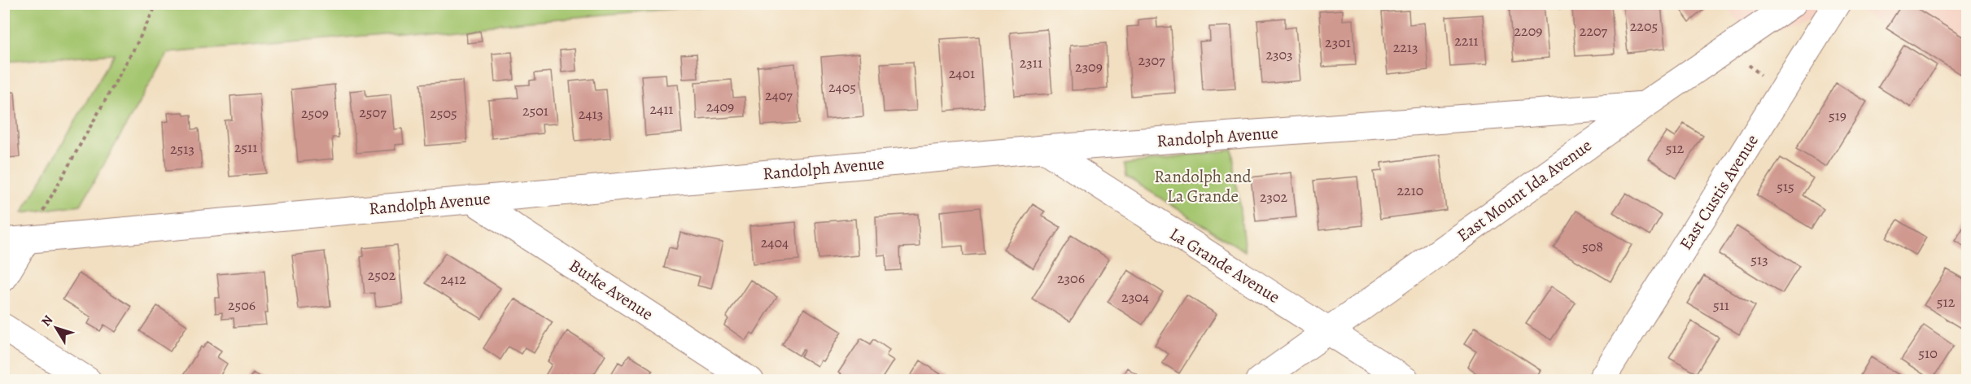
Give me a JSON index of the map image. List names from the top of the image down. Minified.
{"streets":{"street":["Randolph Avenue","East Mount Ida Avenue","East Custis Avenue","La Grande Avenue","Burke Avenue"]},"crossings":[["Randolph Avenue","East Mount Ida Avenue"],["Randolph Avenue","La Grande Avenue"],["Randolph Avenue","Burke Avenue"],["East Mount Ida Avenue","La Grande Avenue"]],"parks":["Randolph and La Grande"],"house_numbers":["2205","2209","2207","2211","2301","2213","2303","2307","2311","2309","2401","2405","2407","2409","2411","2501","2507","2509","2505","2413","519","2511","512","2513","515","2210","2302","2404","508","513","2502","2306","2412","2304","512","2506","511","510"],"north":"top left"}
